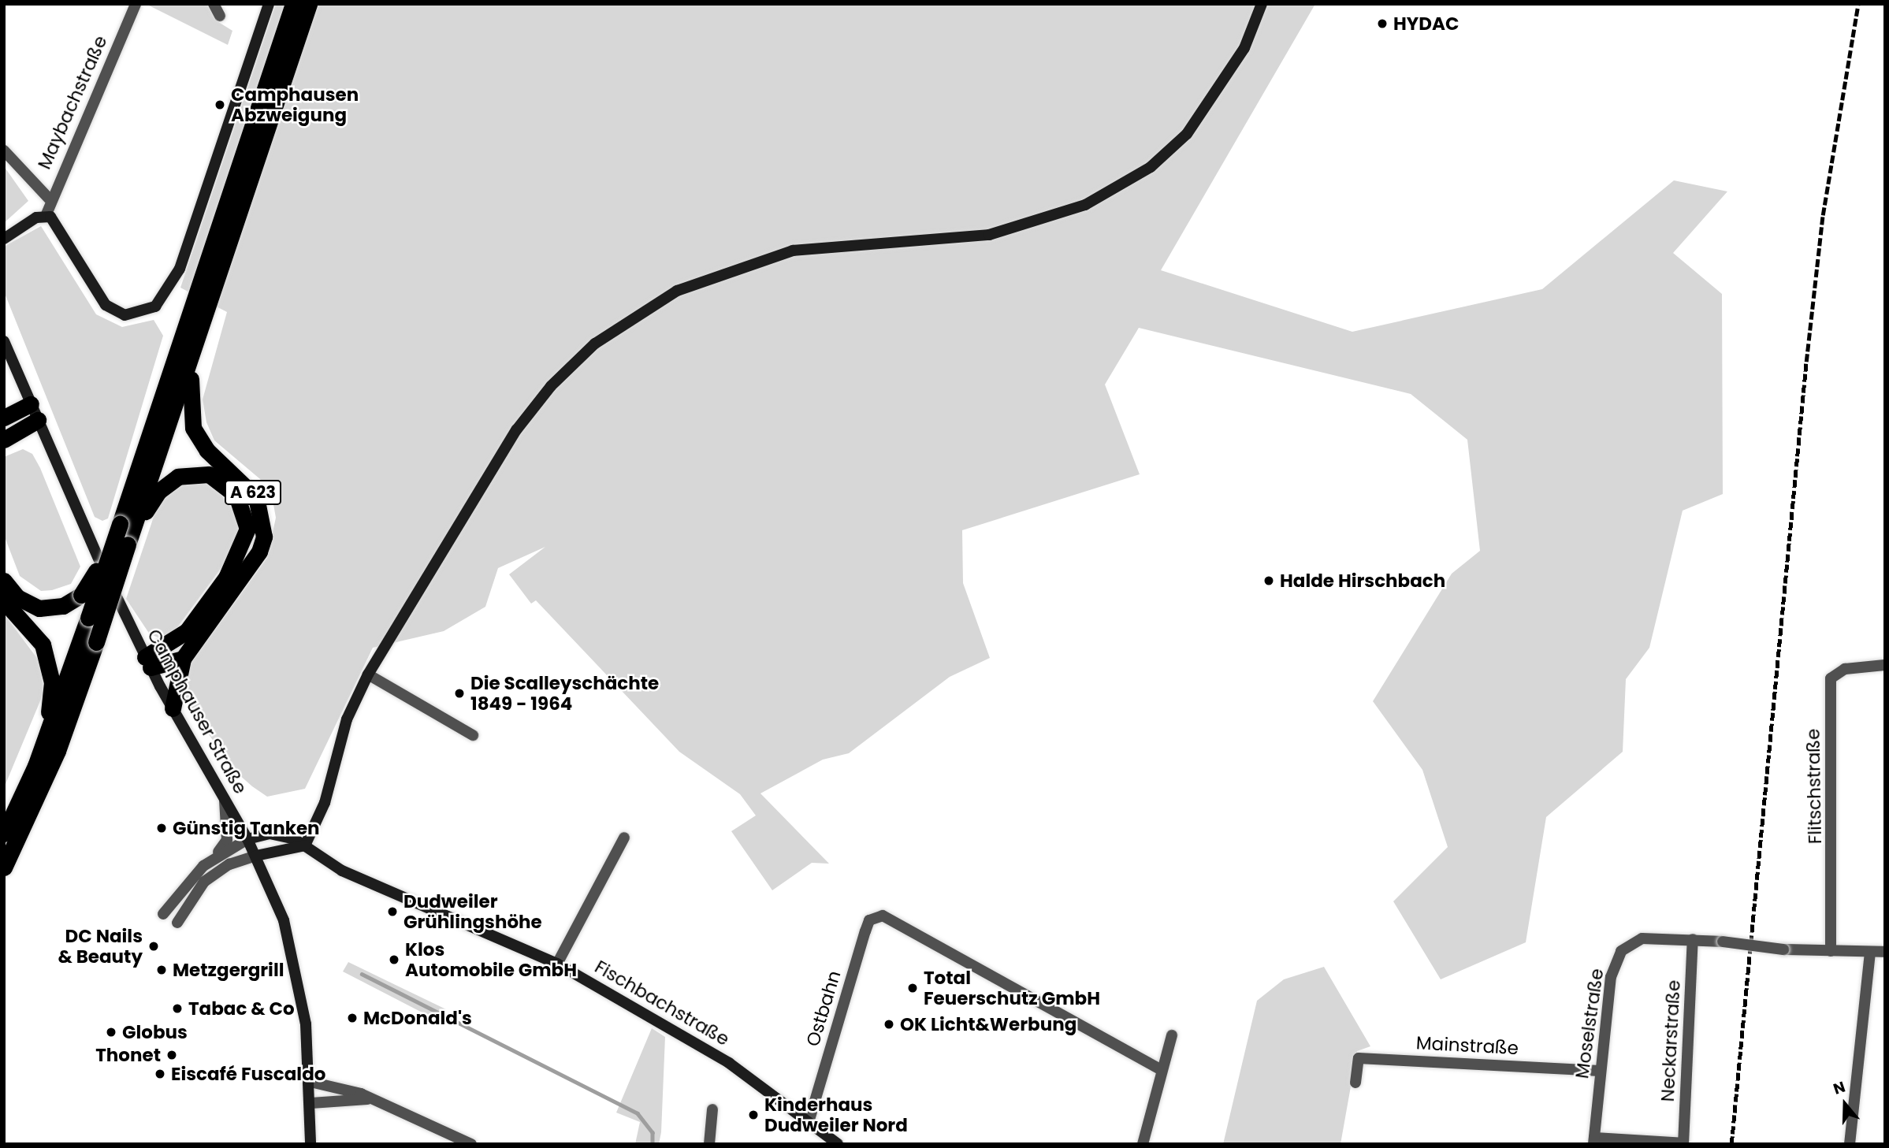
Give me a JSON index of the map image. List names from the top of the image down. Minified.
{"streets":{"highway":["A 623"],"street":["Maybachstraße","Camphauser Straße","Flitschstraße","Fischbachstraße","Ostbahn","Moselstraße","Neckarstraße","Mainstraße"]},"crossings":[["Camphauser Straße","Fischbachstraße"],["Fischbachstraße","Ostbahn"],["Moselstraße","Neckarstraße"],["Moselstraße","Mainstraße"]],"places":["HYDAC","Camphausen Abzweigung","Halde Hirschbach","Die Scalleyschächte 1849 - 1964","Günstig Tanken","Dudweiler Grühlingshöhe","DC Nails & Beauty","Klos Automobile GmbH","Metzgergrill","Total Feuerschutz GmbH","Tabac & Co","McDonald's","OK Licht&Werbung","Globus","Thonet","Eiscafé Fuscaldo","Kinderhaus Dudweiler Nord"],"north":"top"}
